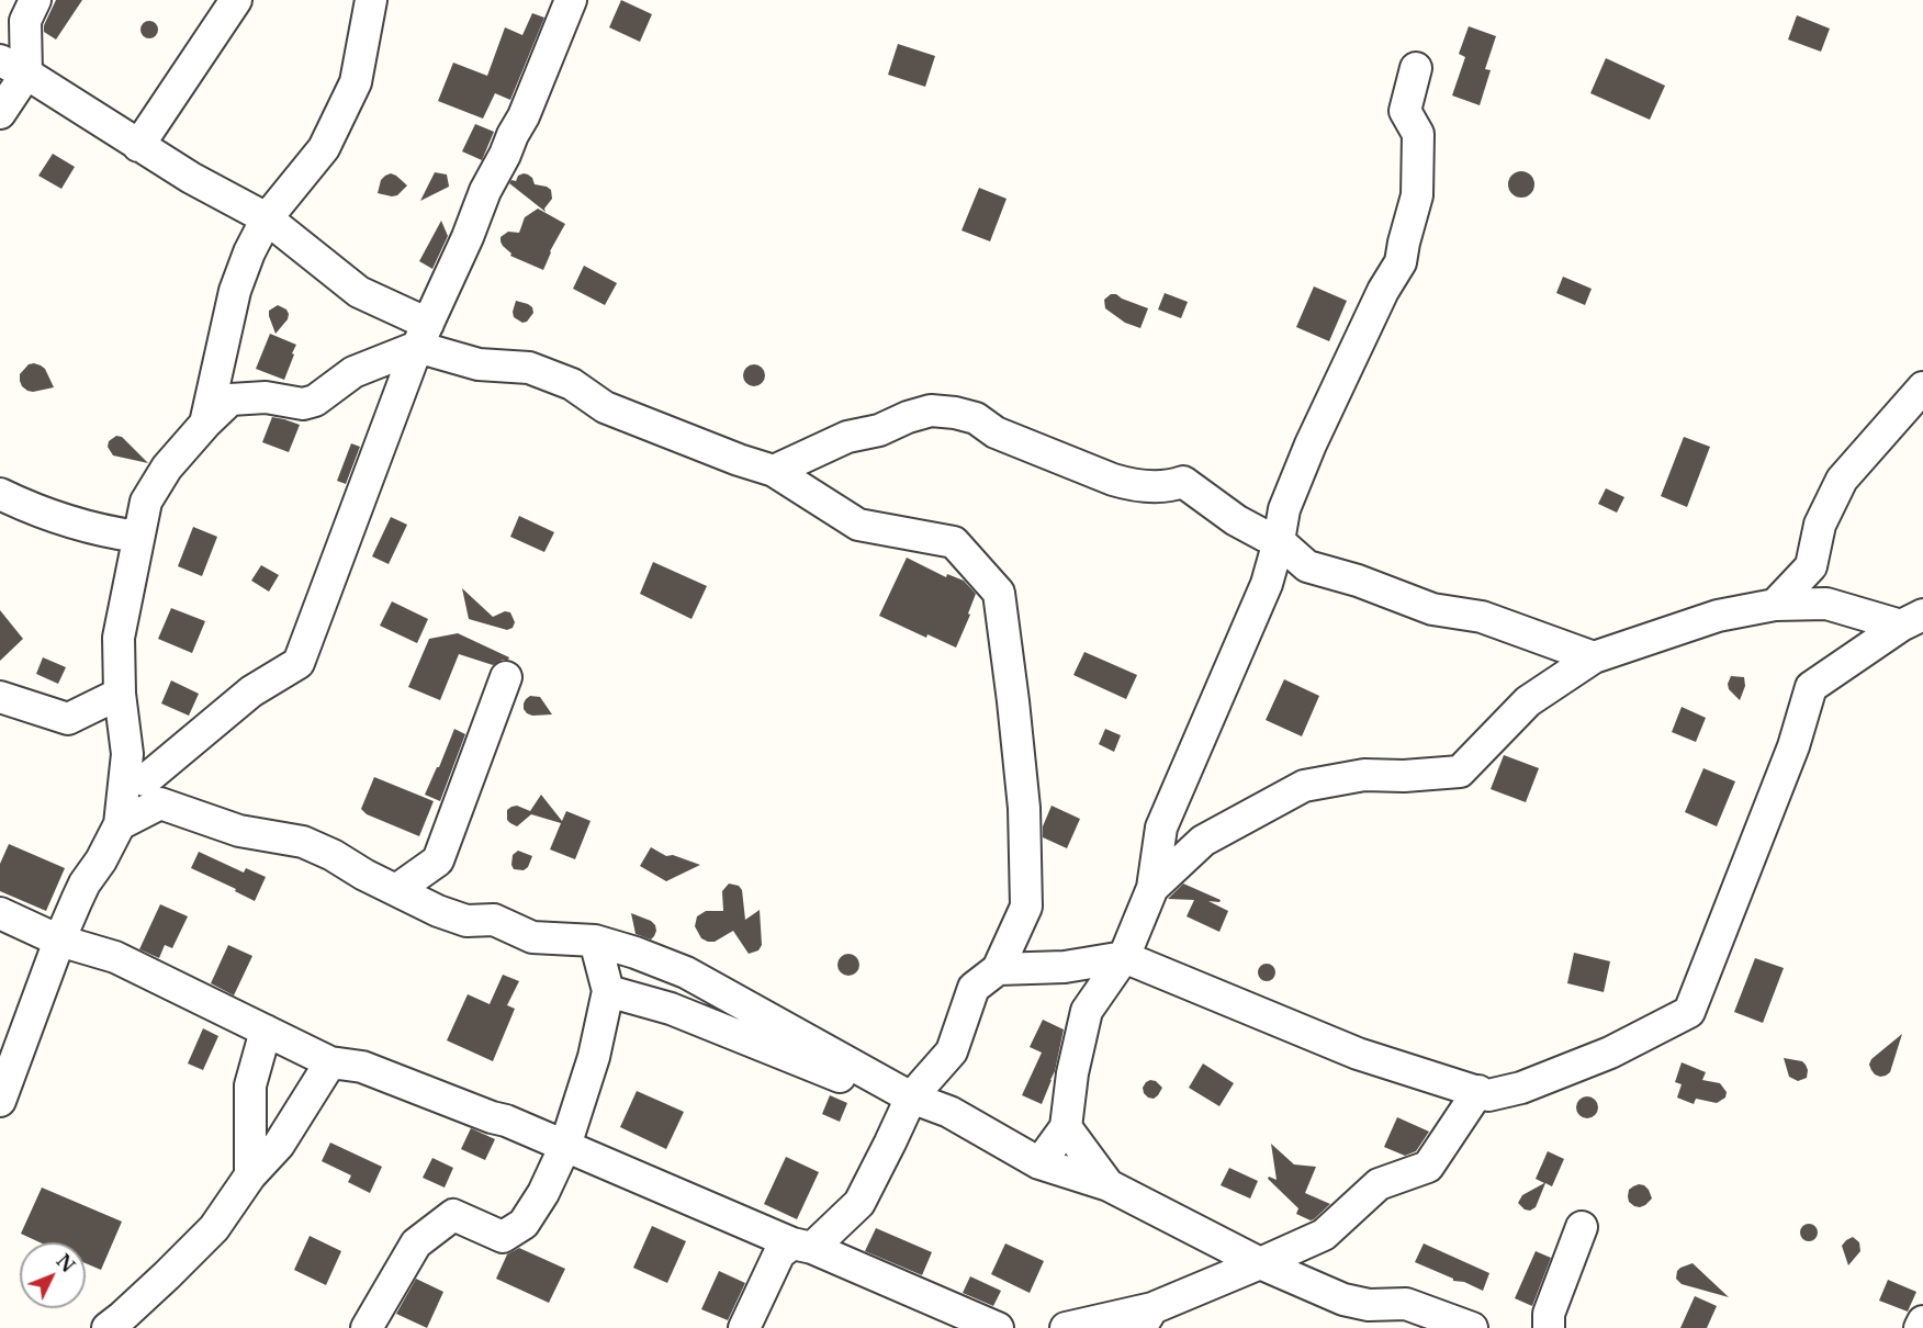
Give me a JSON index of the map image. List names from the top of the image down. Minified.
{"north":"top right"}
